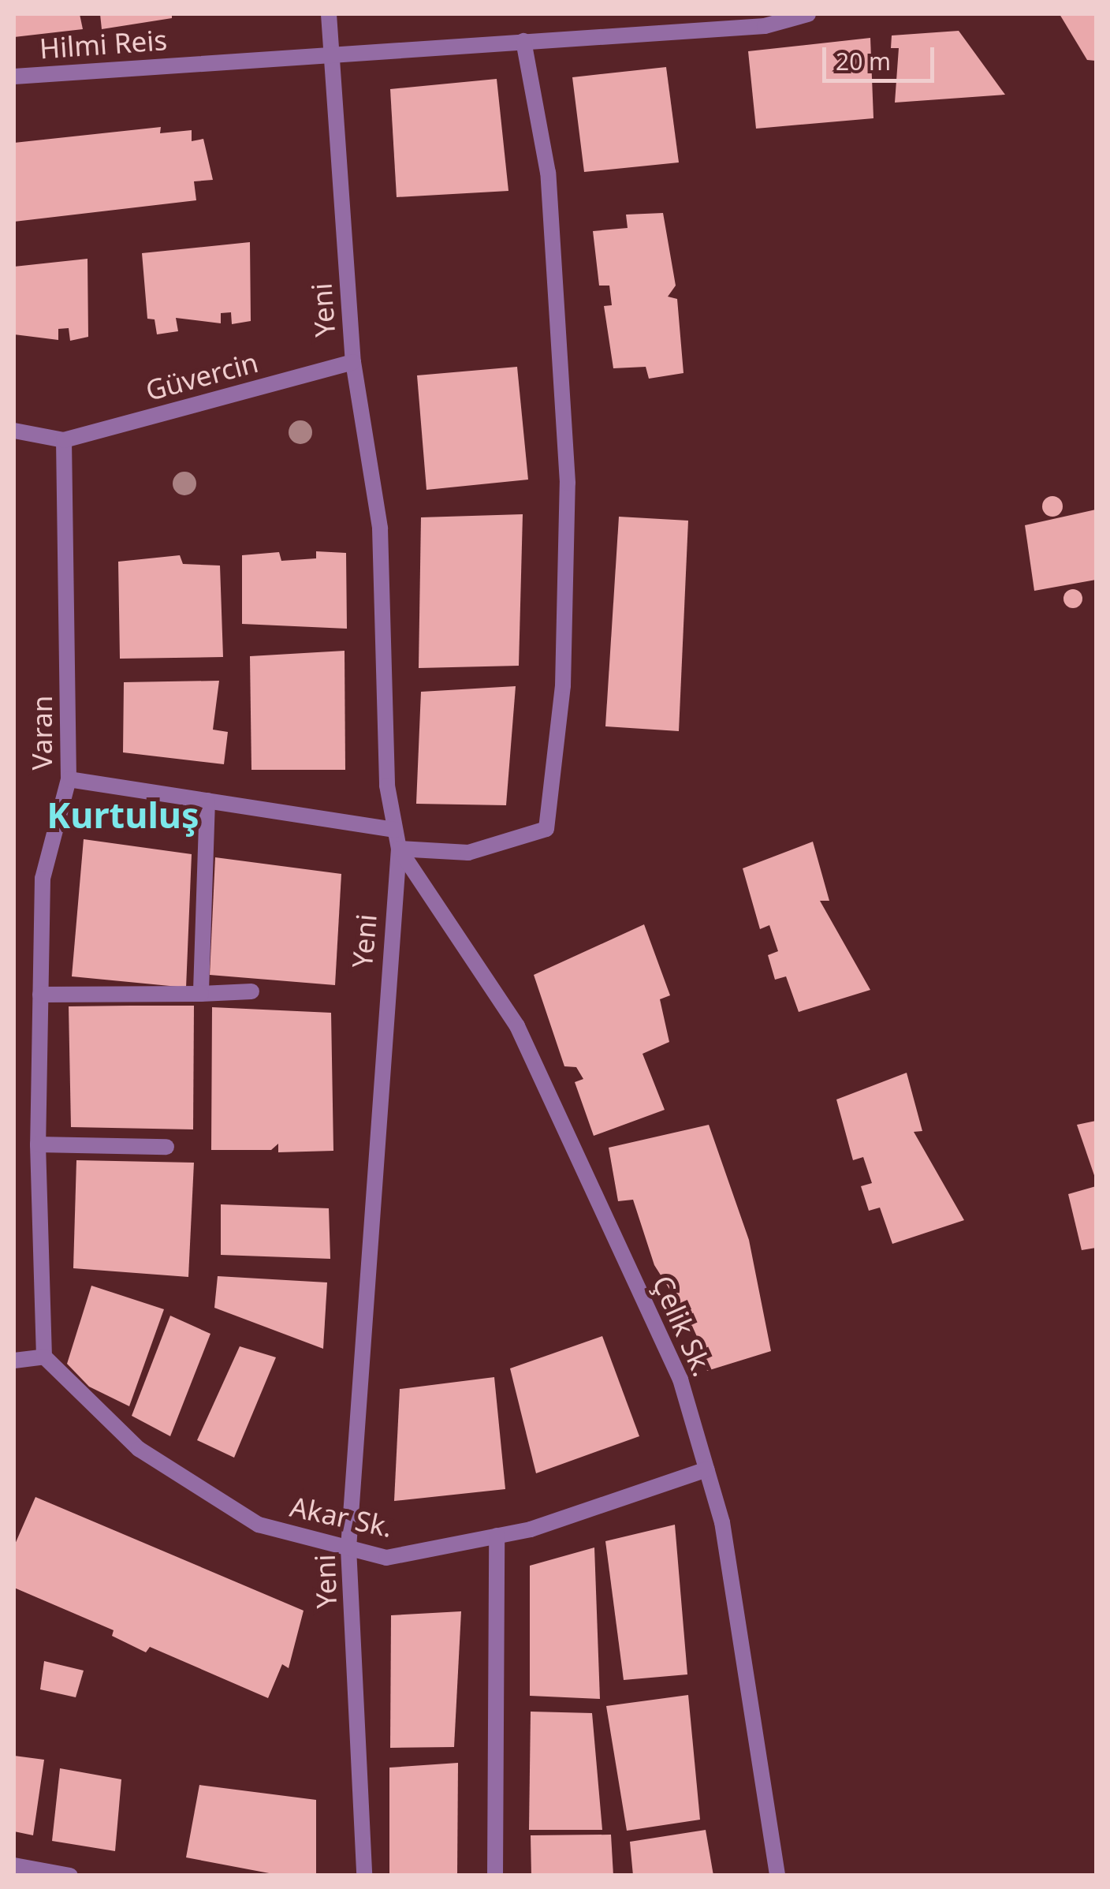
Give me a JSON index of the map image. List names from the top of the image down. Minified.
{"streets":{"street":["Hilmi Reis","Yeni","Güvercin","Varan","Çelik Sk.","Akar Sk."]},"crossings":[["Hilmi Reis","Yeni"],["Yeni","Güvercin"],["Yeni","Çelik Sk."],["Yeni","Akar Sk."],["Güvercin","Varan"],["Varan","Akar Sk."],["Çelik Sk.","Akar Sk."]],"districts":["Kurtuluş"],"scale_bar":"20 m"}
